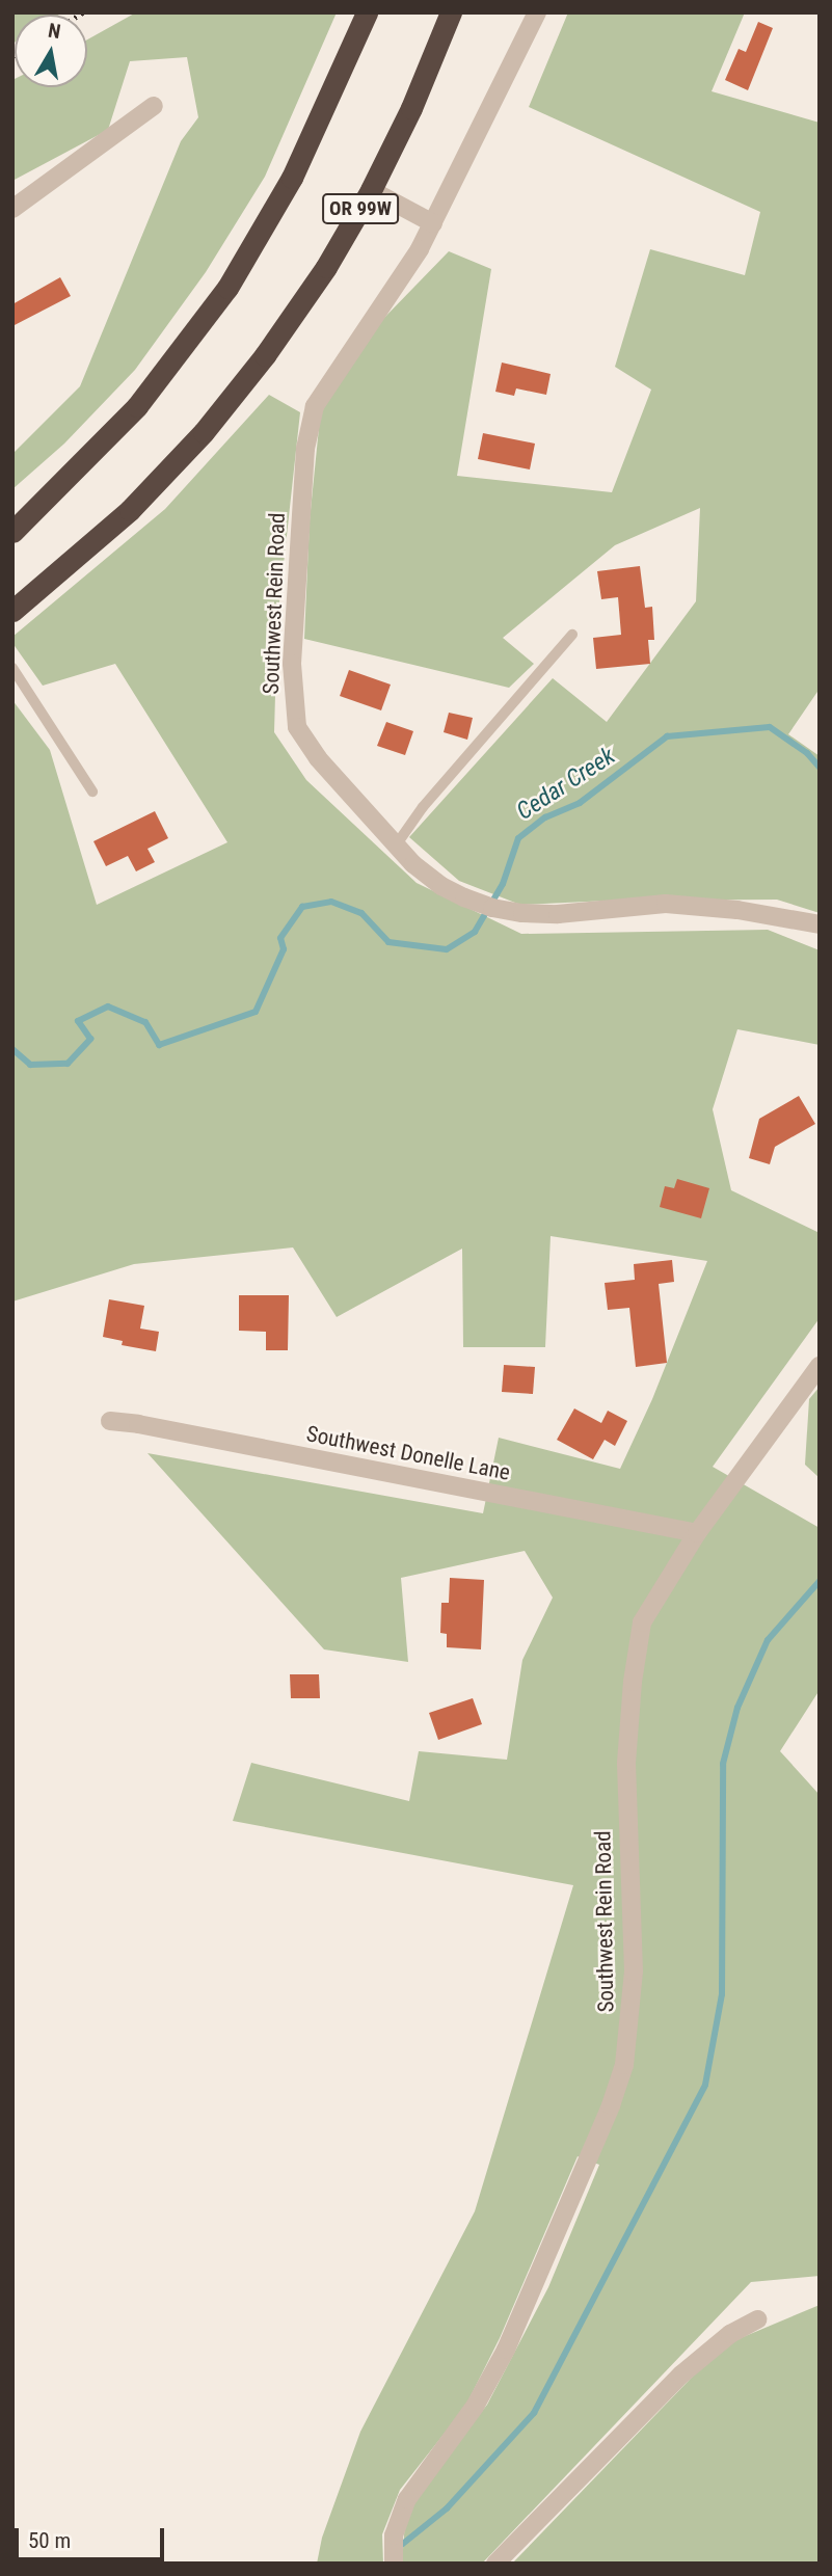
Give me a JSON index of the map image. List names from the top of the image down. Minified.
{"streets":{"highway":["OR 99W"],"street":["Southwest Rein Road","Southwest Donelle Lane"]},"crossings":[["Southwest Rein Road","Southwest Donelle Lane"]],"water":["Cedar Creek"],"scale_bar":"50 m","north":"top"}
